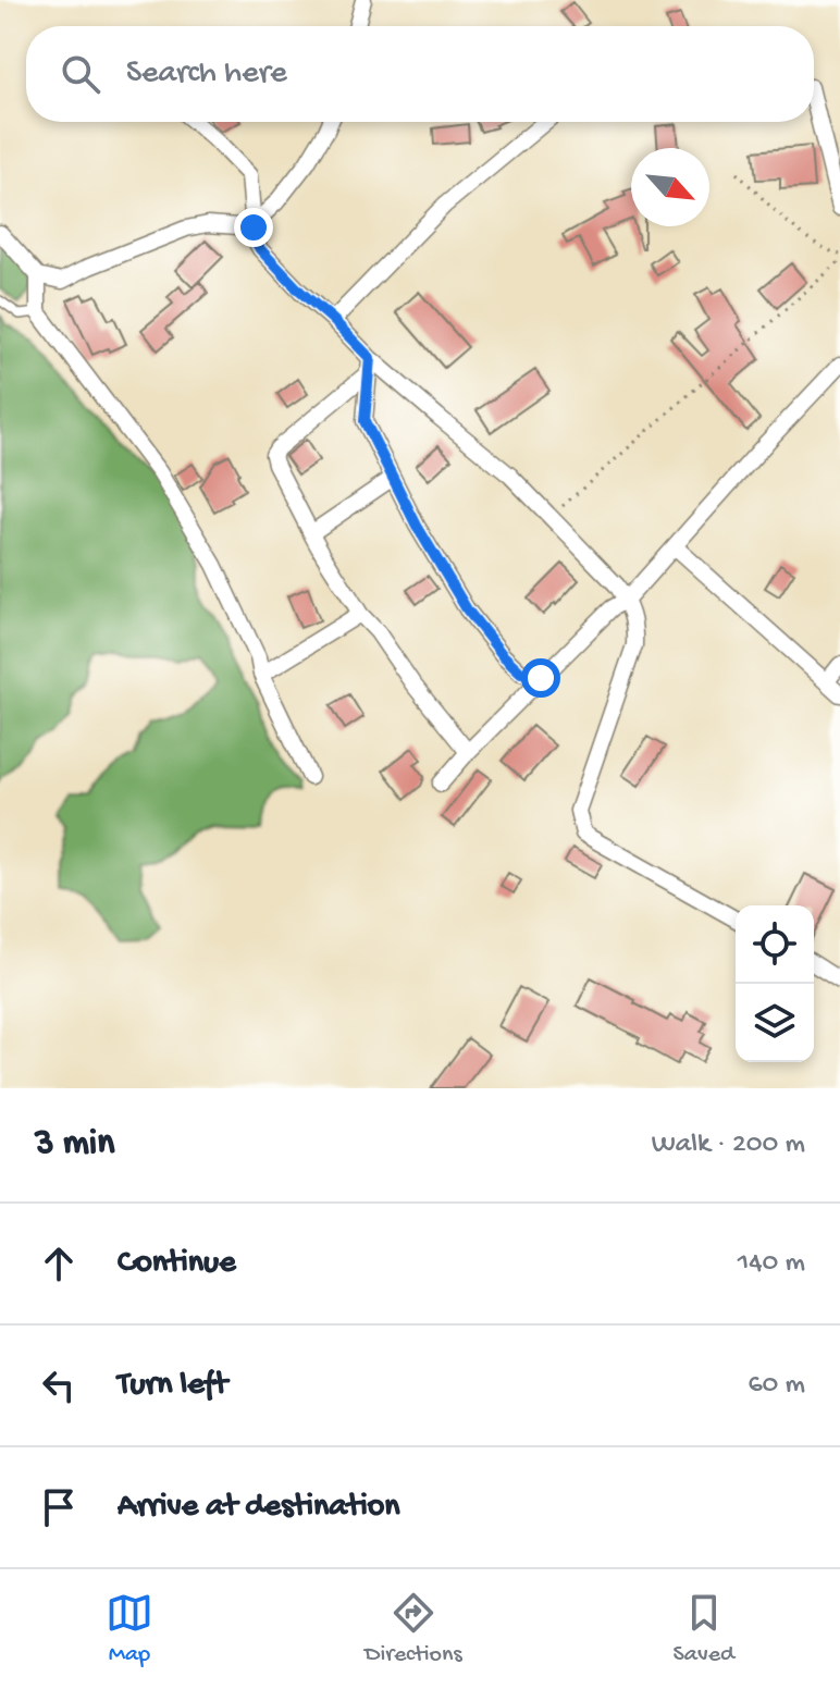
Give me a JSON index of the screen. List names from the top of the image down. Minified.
{"north":"bottom right","page":{"search":"Search here","heading":["3 min","Walk · 200 m"],"list":[["Continue","140 m"],["Turn left","60 m"],"Arrive at destination"],"nav":["Map","Directions","Saved"]}}
